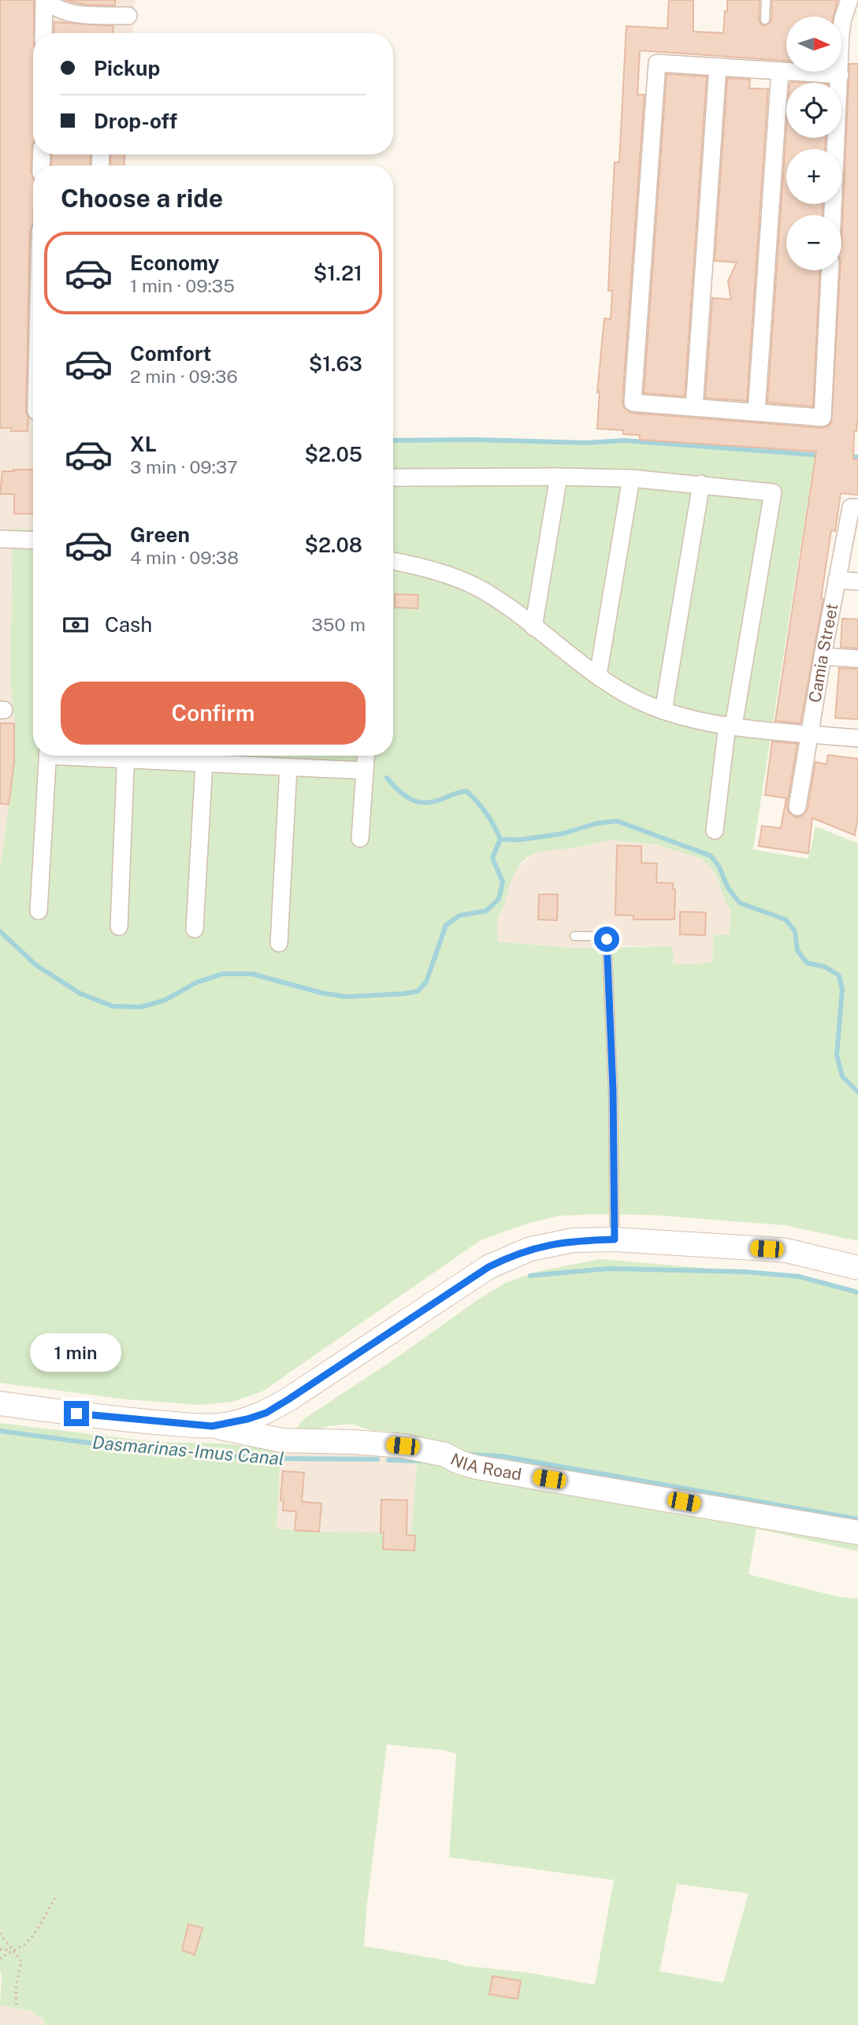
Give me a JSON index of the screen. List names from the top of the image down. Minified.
{"streets":{"main road":["NIA Road"],"street":["Camia Street"]},"water":["Dasmarinas-Imus Canal"],"north":"right","page":{"map_buttons":["+","−"],"banner":["Pickup","Drop-off"],"heading":"Choose a ride","list":[{"name":"Economy","note":"1 min · 09:35","value":"$1.21"},{"name":"Comfort","note":"2 min · 09:36","value":"$1.63"},{"name":"XL","note":"3 min · 09:37","value":"$2.05"},{"name":"Green","note":"4 min · 09:38","value":"$2.08"}],"pay":["Cash","350 m"],"buttons":"Confirm","bubble":"1 min"}}
